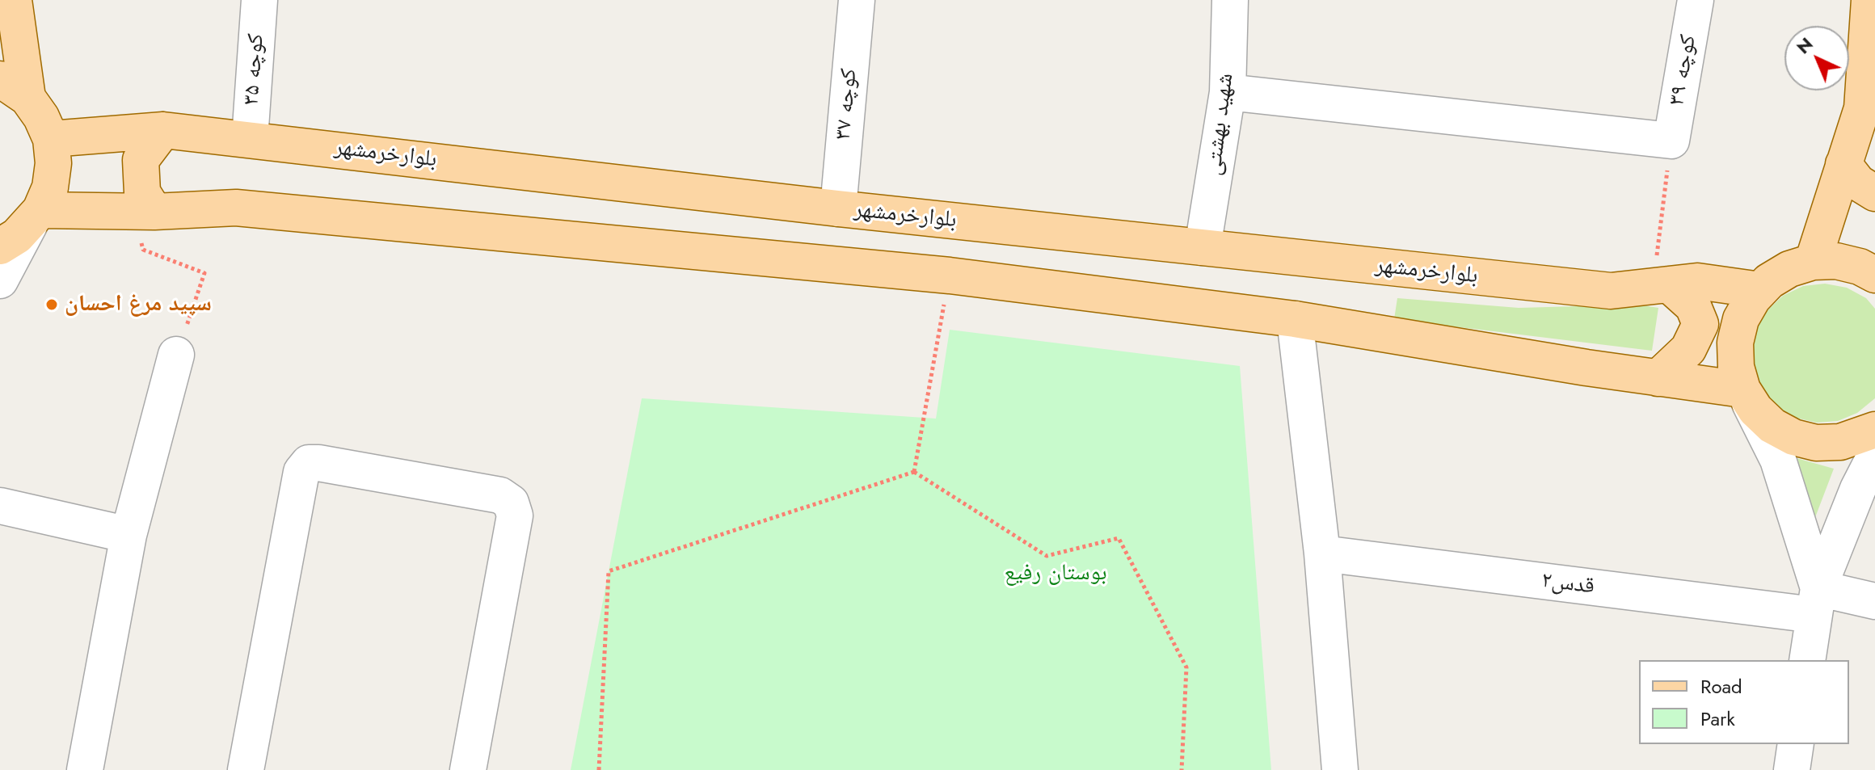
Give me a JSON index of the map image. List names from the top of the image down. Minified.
{"streets":{"main road":["بلوارخرمشهر"],"street":["کوچه ۳۵","کوچه ۳۹","کوچه ۳۷","شهید بهشتی","قدس۲"]},"crossings":[["کوچه ۳۵","بلوارخرمشهر"],["کوچه ۳۷","بلوارخرمشهر"],["شهید بهشتی","بلوارخرمشهر"]],"parks":["بوستان رفیع"],"places":["سپید مرغ احسان"],"legend":["Road","Park"],"north":"top left"}
